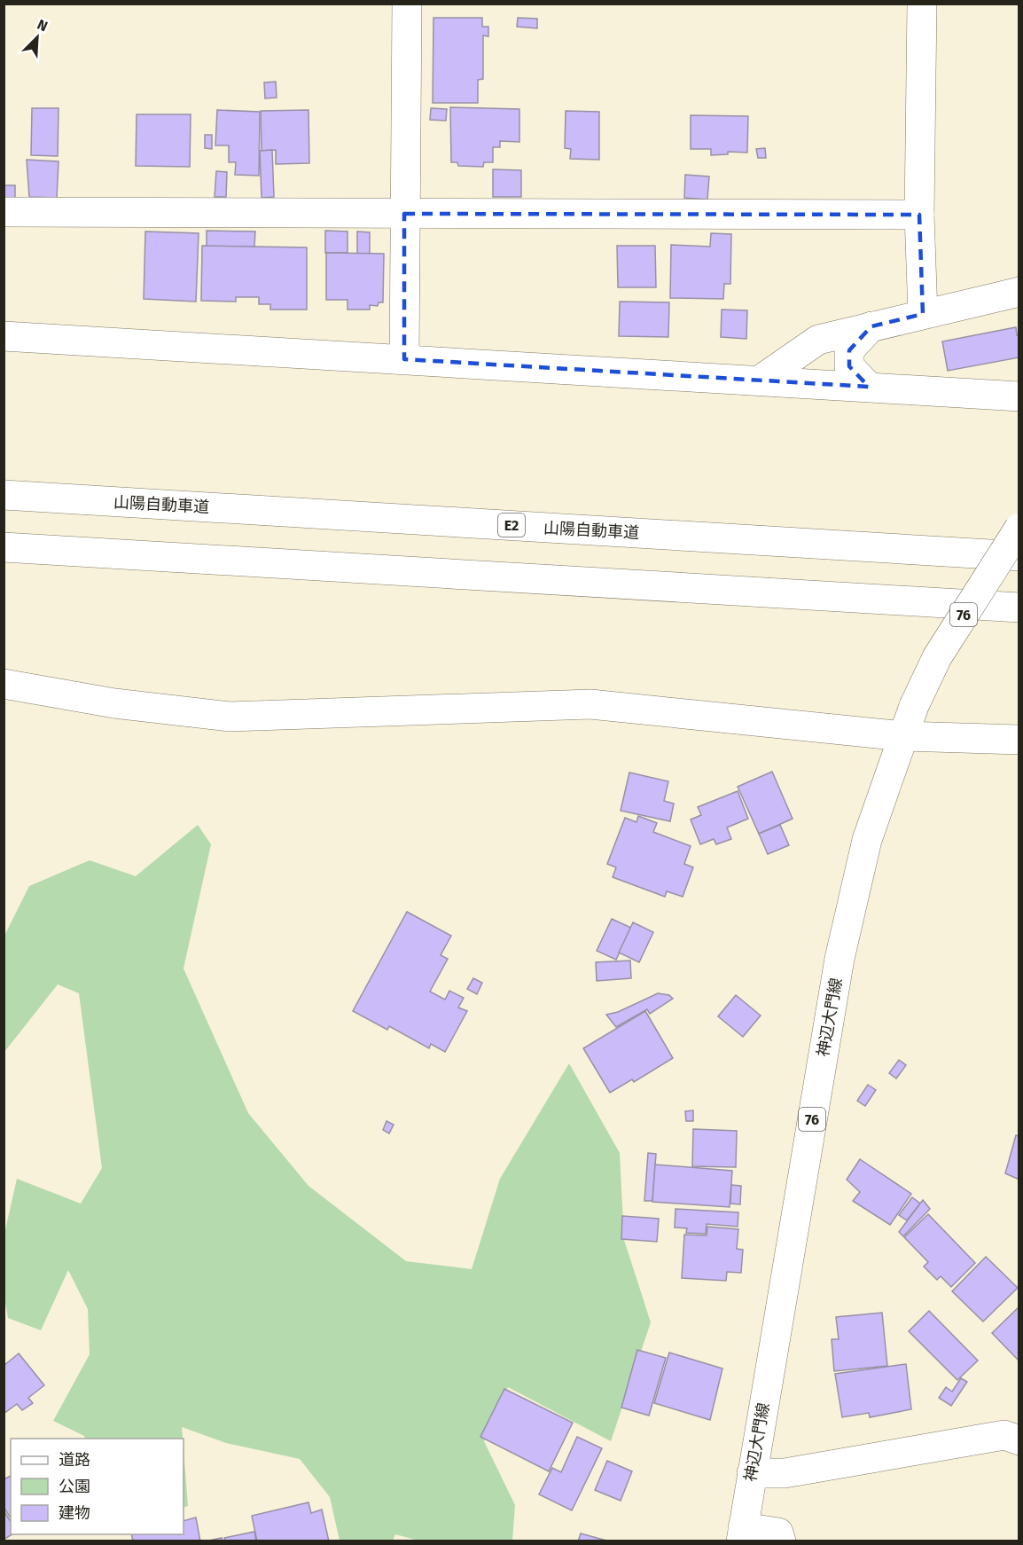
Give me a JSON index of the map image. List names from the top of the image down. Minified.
{"streets":{"main road":["山陽自動車道","E2","76","神辺大門線"]},"legend":["道路","公園","建物"],"north":"top right"}
